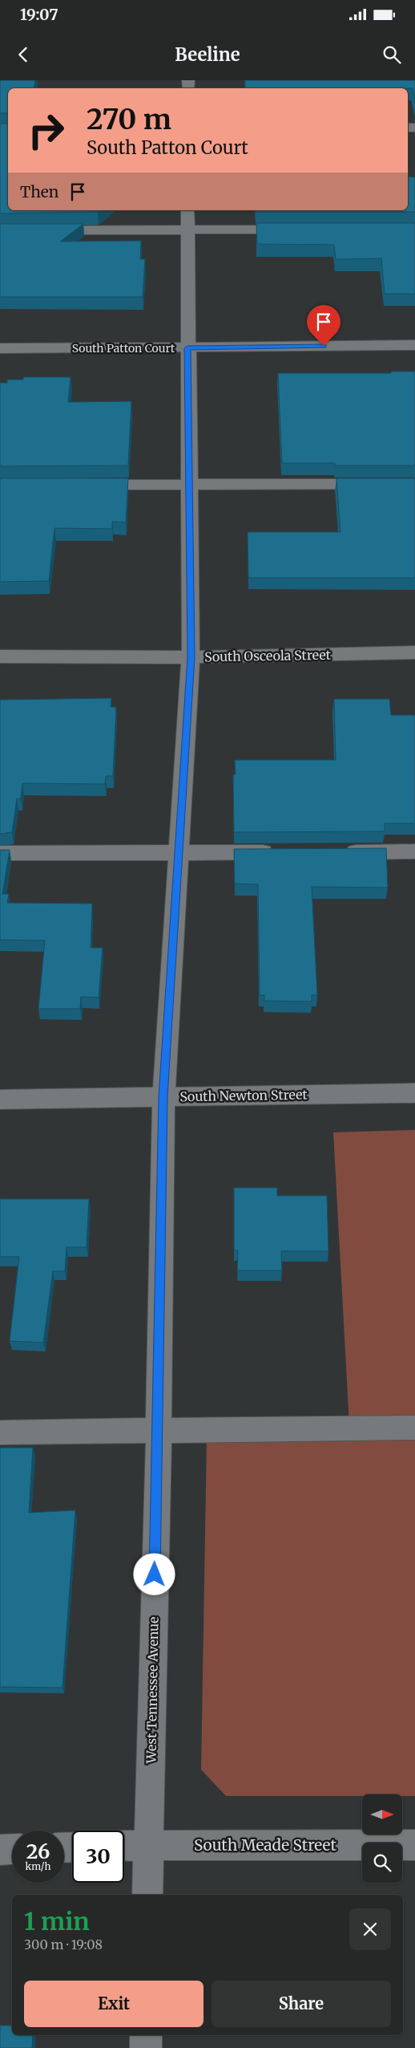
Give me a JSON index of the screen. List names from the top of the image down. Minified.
{"streets":{"street":["South Patton Court","South Osceola Street","South Newton Street","West Tennessee Avenue","South Meade Street"]},"crossings":[["South Patton Court","West Tennessee Avenue"],["South Osceola Street","West Tennessee Avenue"],["South Newton Street","West Tennessee Avenue"],["West Tennessee Avenue","South Meade Street"]],"north":"right","page":{"status":"19:07","header":"Beeline","turn":["270 m","South Patton Court"],"then":"Then","speed":"26 km/h","limit":"30","heading":["1 min","300 m · 19:08"],"buttons":["Exit","Share"]}}
